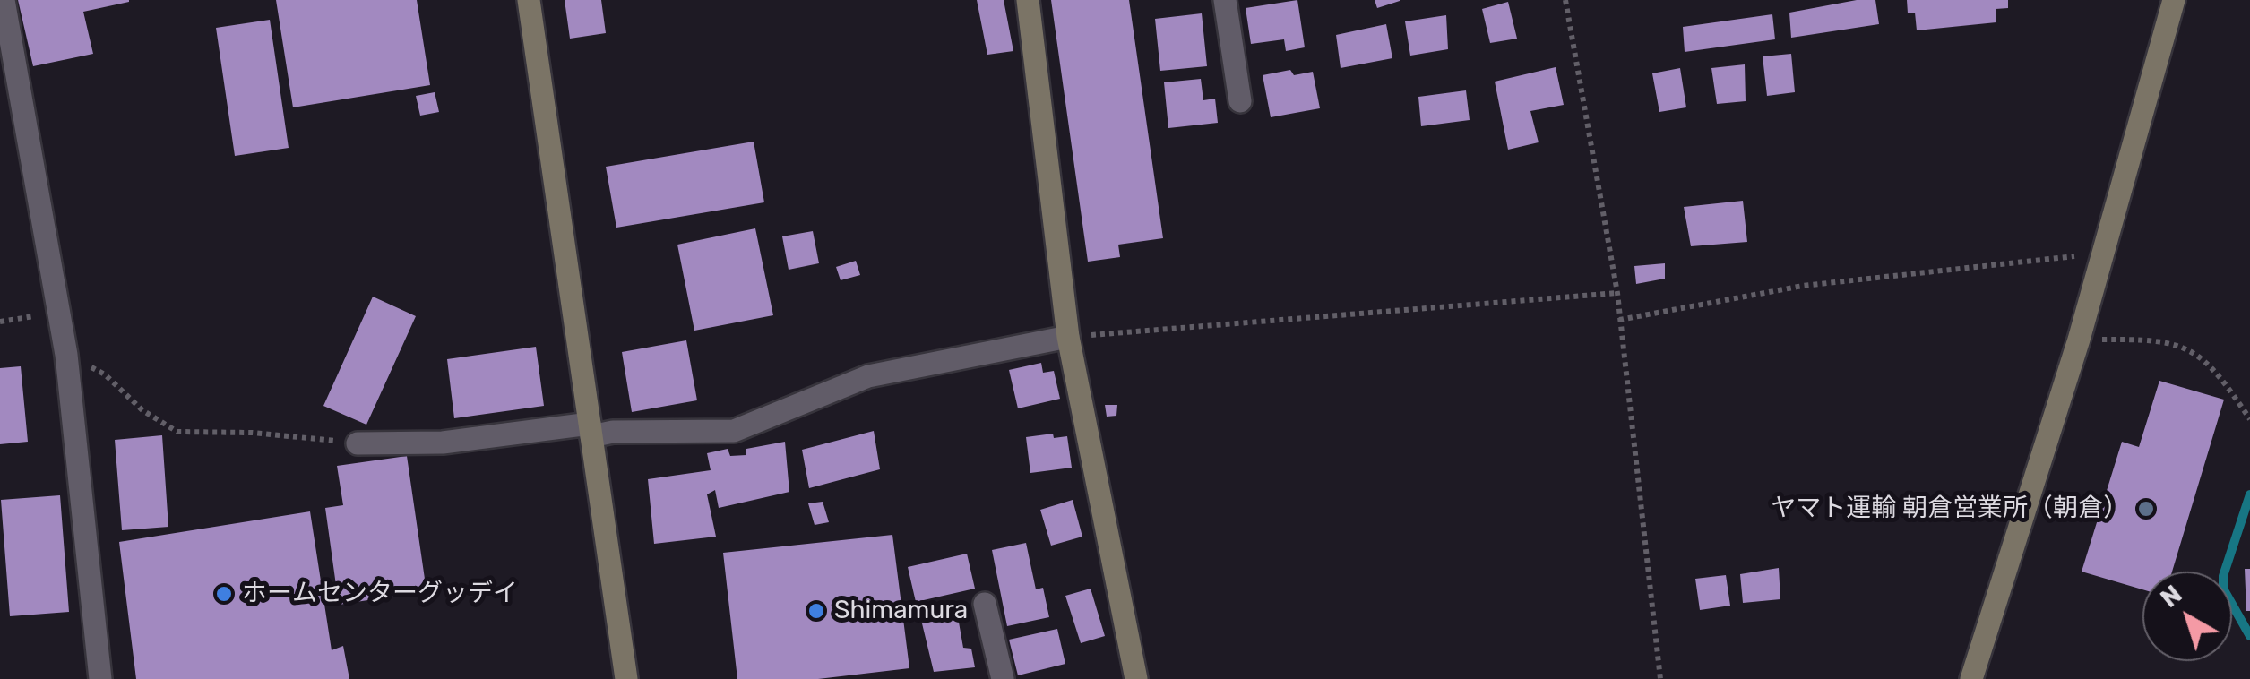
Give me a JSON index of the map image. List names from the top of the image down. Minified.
{"places":["ヤマト運輸 朝倉営業所（朝倉）","ホームセンターグッデイ","Shimamura"],"north":"top left"}
